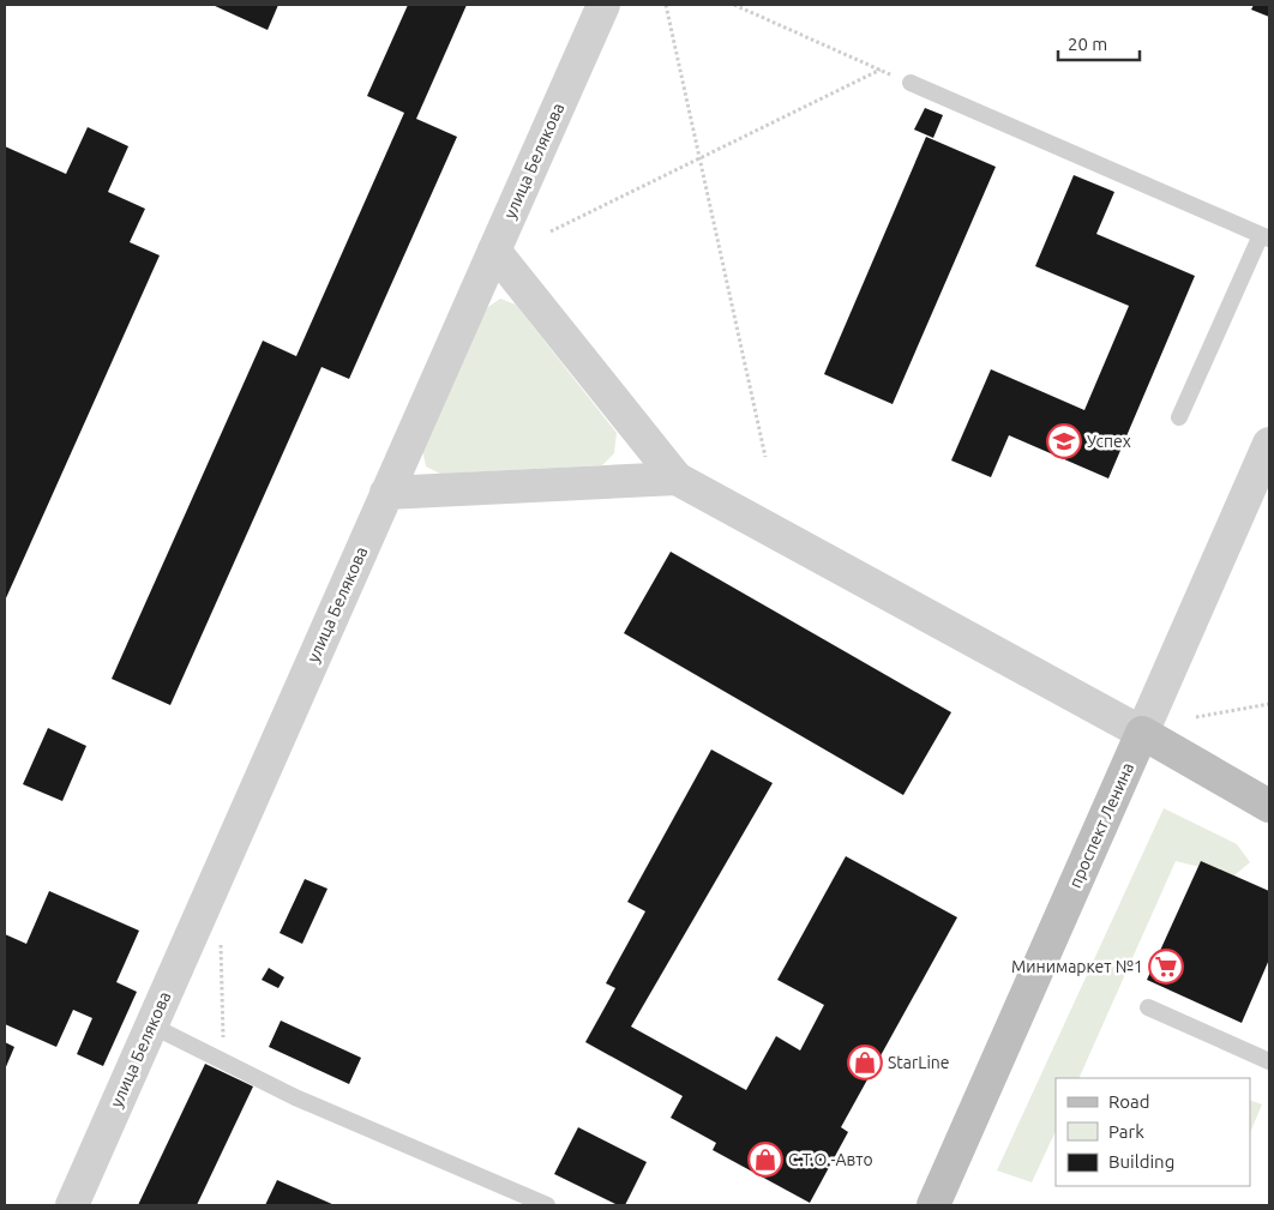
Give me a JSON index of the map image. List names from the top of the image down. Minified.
{"streets":{"main road":["проспект Ленина"],"street":["улица Белякова"]},"places":{"school or university":["Успех"],"supermarket":["Минимаркет №1"],"shop":["StarLine","С.Т.О.-Авто"]},"legend":["Road","Park","Building"],"scale_bar":"20 m"}
